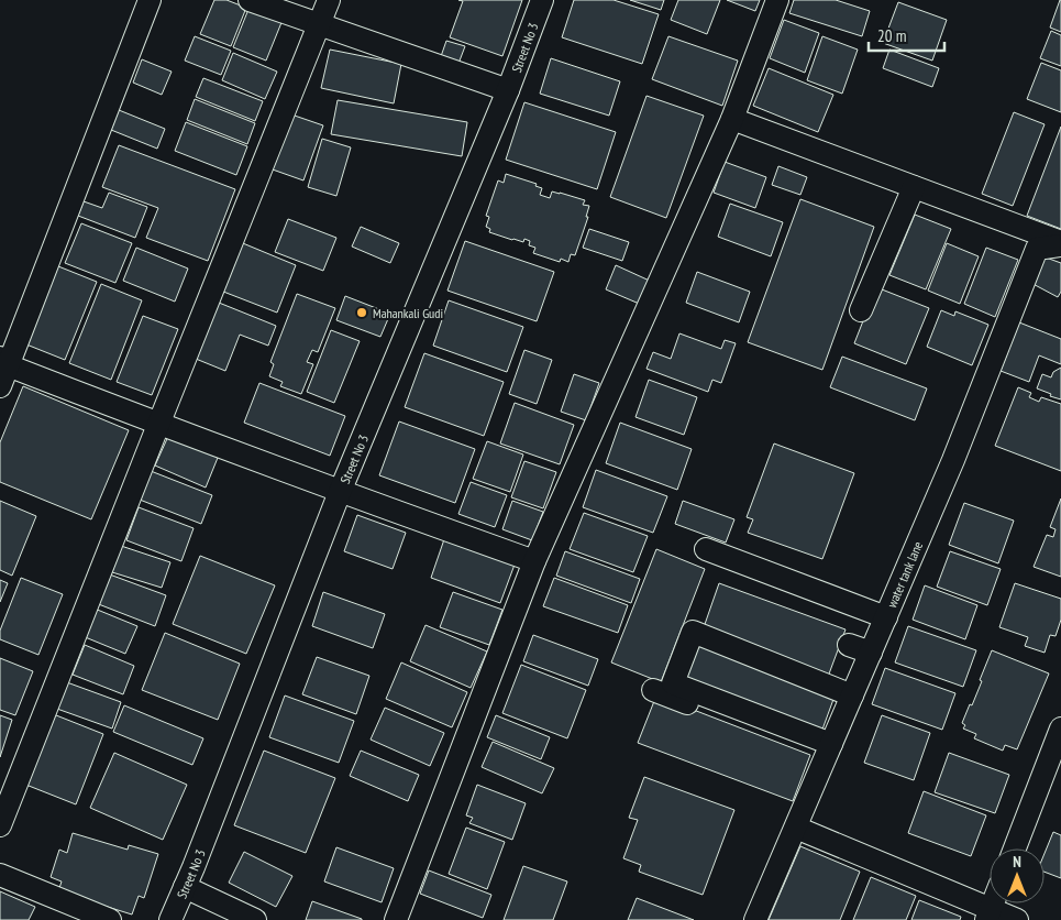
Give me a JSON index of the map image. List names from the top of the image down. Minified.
{"streets":{"street":["Street No 3","water tank lane"]},"places":["Mahankali Gudi"],"scale_bar":"20 m","north":"top"}
